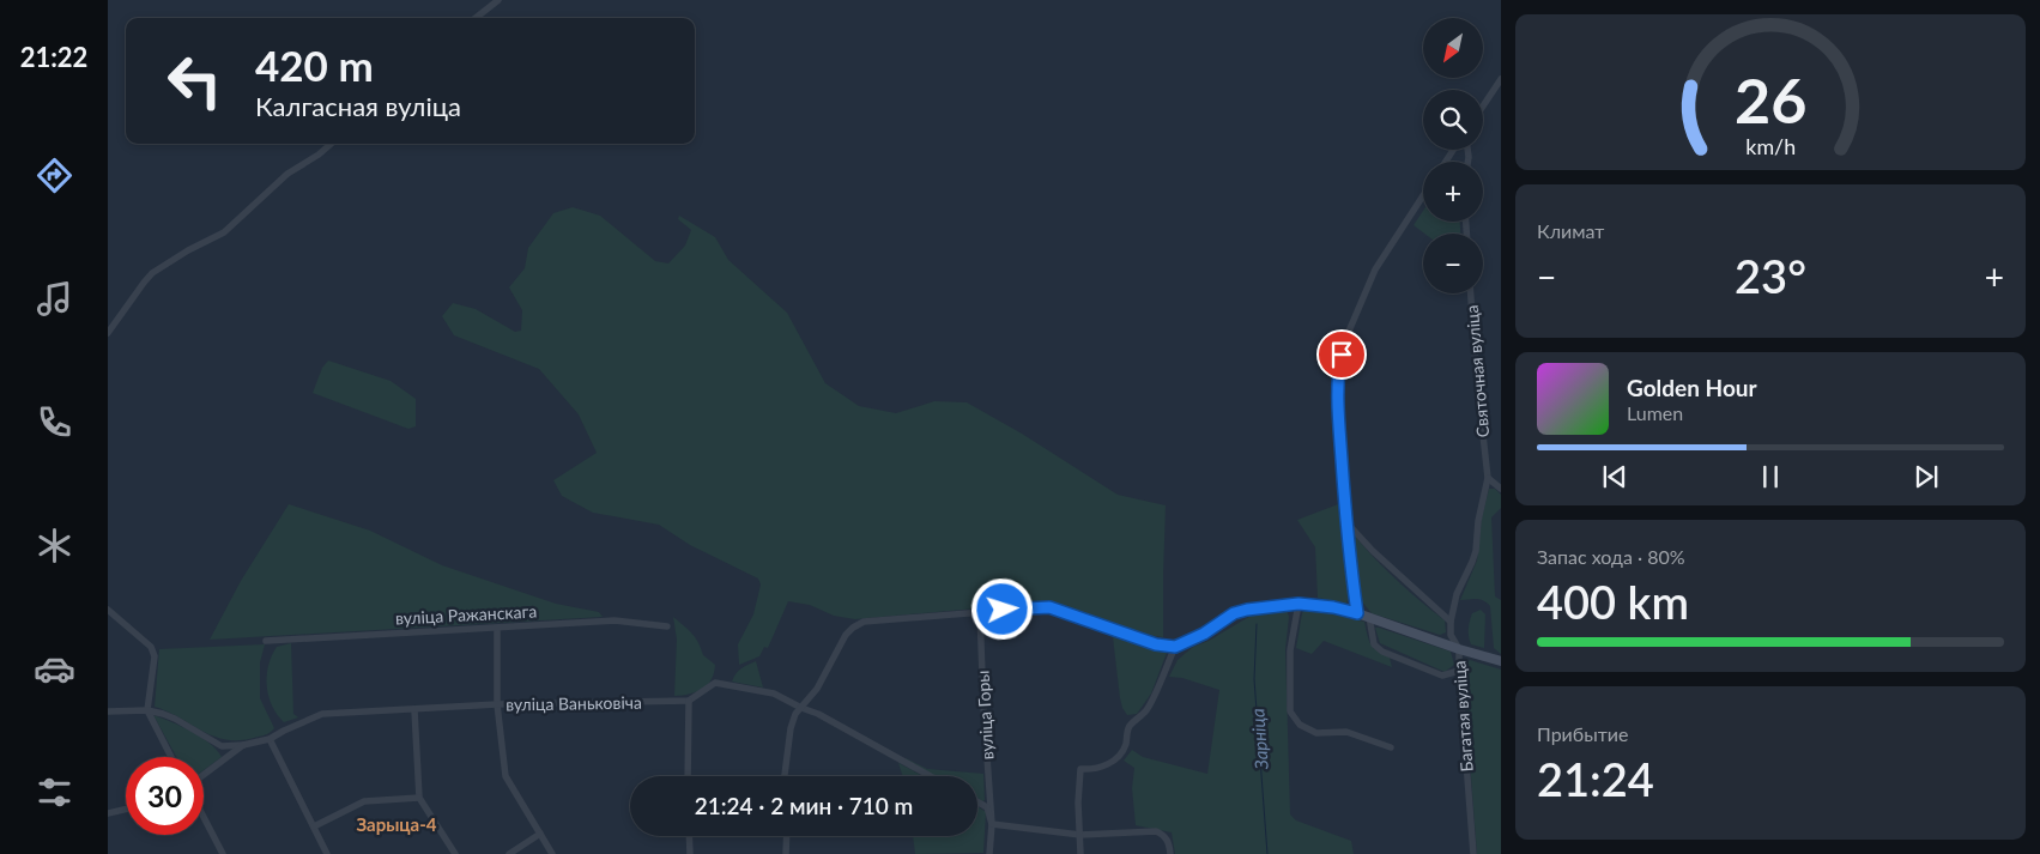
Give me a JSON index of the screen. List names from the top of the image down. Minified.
{"streets":{"street":["Святочная вуліца","вуліца Ражанскага","вуліца Ваньковіча","вуліца Горы","Багатая вуліца"]},"crossings":[["Святочная вуліца","Багатая вуліца"]],"districts":["Зарыца-4"],"water":["Зарніца"],"north":"bottom left","page":{"tabs":"21:22","map_buttons":["+","−"],"turn":["420 m","Калгасная вуліца"],"tile":["Климат",["Запас хода · 80%","400 km"],["Прибытие","21:24"]],"heat":["−","23°","+"],"song":["Golden Hour","Lumen"],"limit":"30","trip":"21:24 · 2 мин · 710 m","gauge":["26","km/h"]}}
